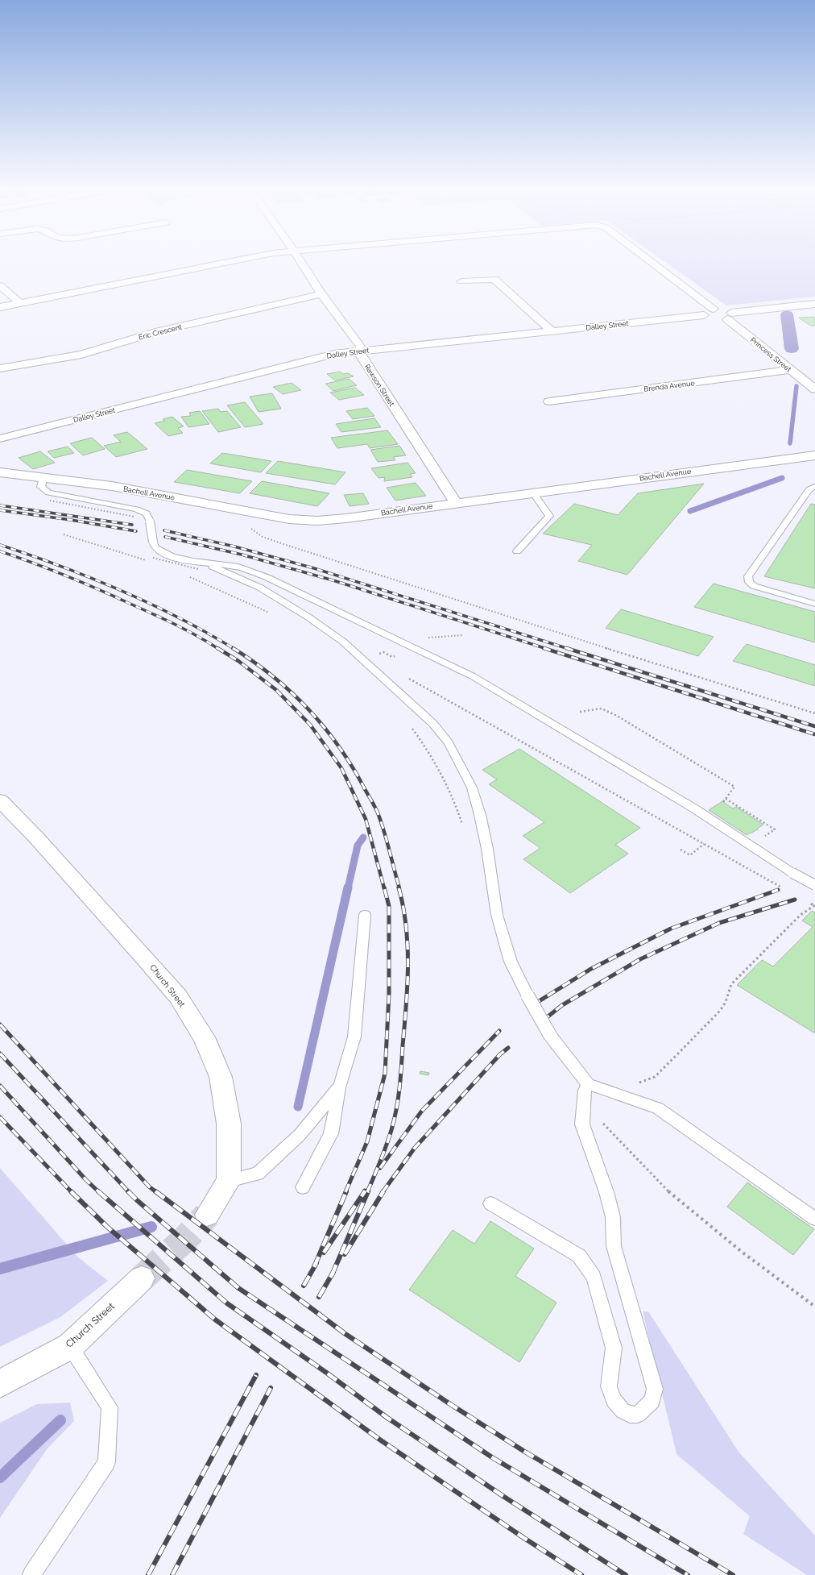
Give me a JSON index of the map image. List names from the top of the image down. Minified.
{"streets":{"street":["Dalley Street","Eric Crescent","Princess Street","Rawson Street","Brenda Avenue","Bachell Avenue","Church Street"]},"crossings":[["Dalley Street","Rawson Street"],["Eric Crescent","Rawson Street"],["Princess Street","Brenda Avenue"],["Rawson Street","Bachell Avenue"]]}
